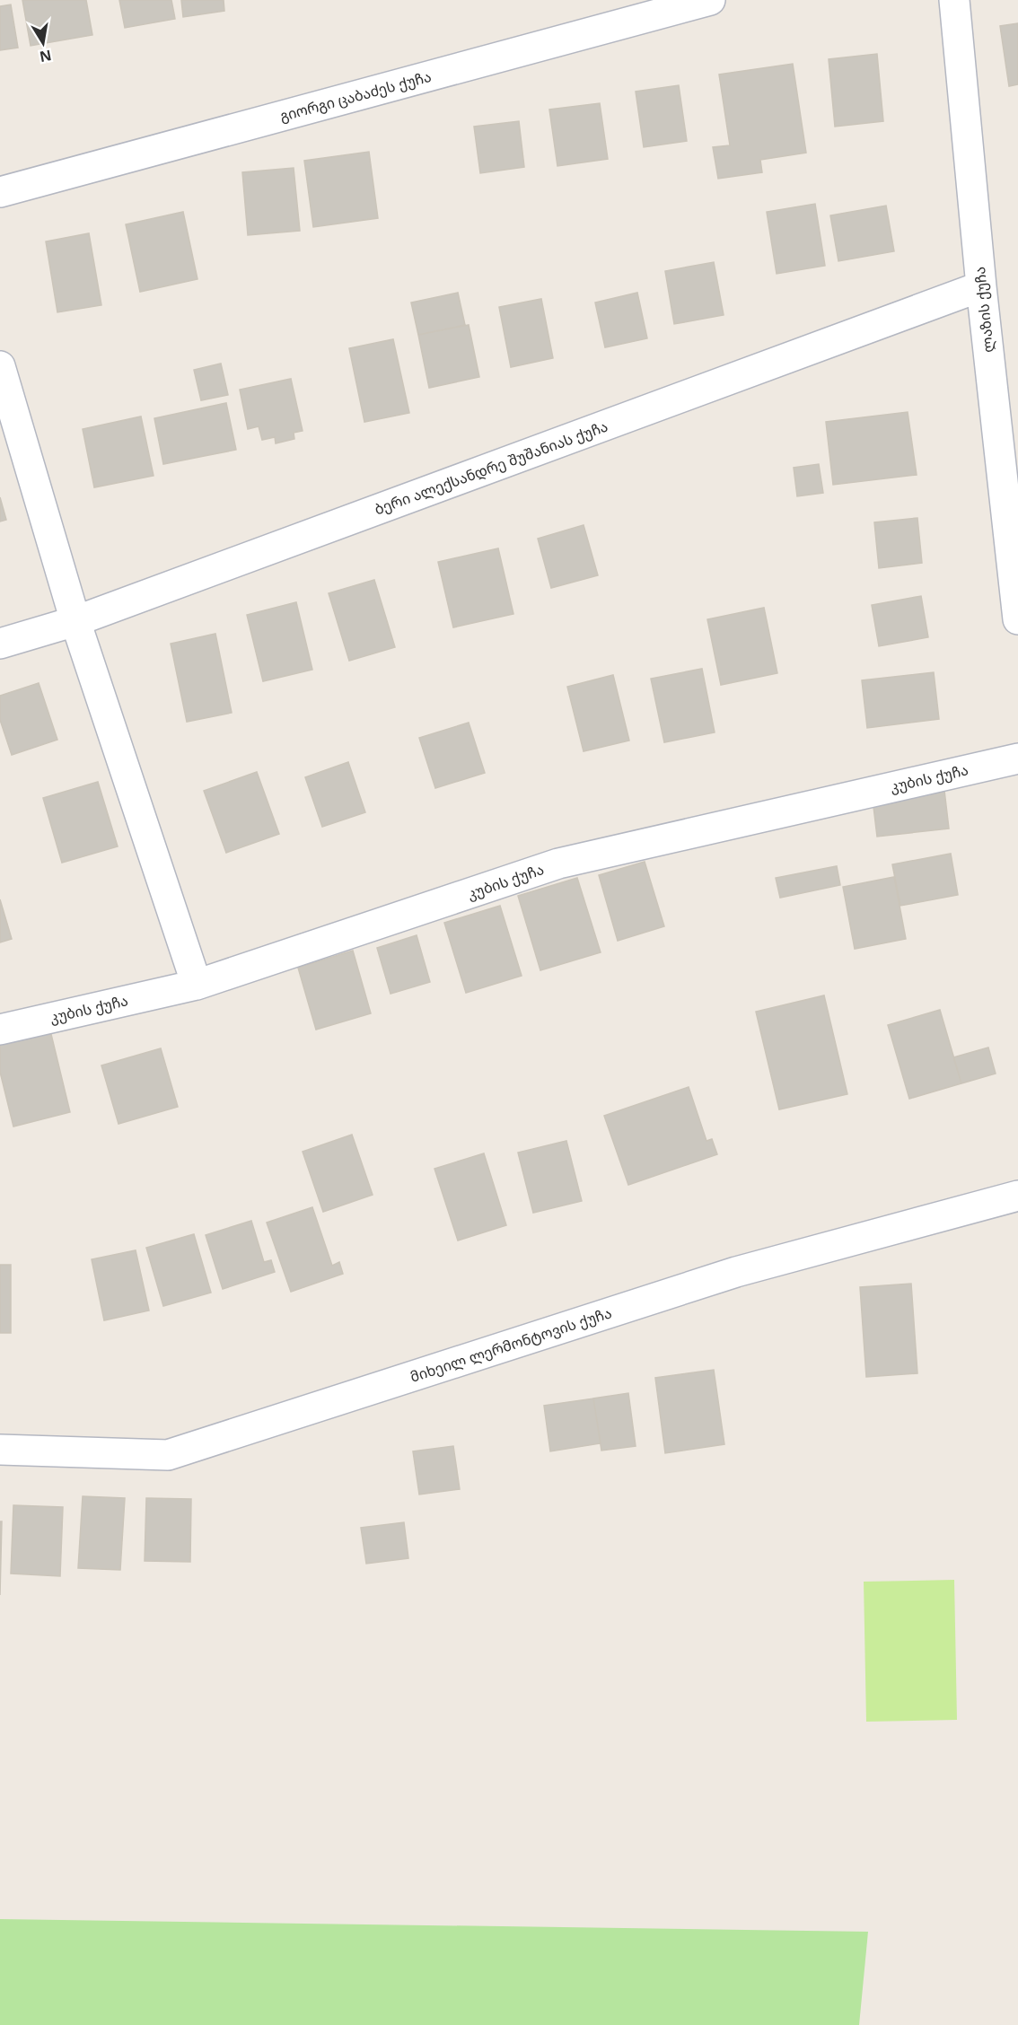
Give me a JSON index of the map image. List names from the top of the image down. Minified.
{"streets":{"street":["გიორგი ცაბაძეს ქუჩა","ლაზის ქუჩა","ბერი ალექსანდრე შუშანიას ქუჩა","კუბის ქუჩა","მიხეილ ლერმონტოვის ქუჩა"]},"crossings":[["ლაზის ქუჩა","ბერი ალექსანდრე შუშანიას ქუჩა"]],"north":"bottom"}
